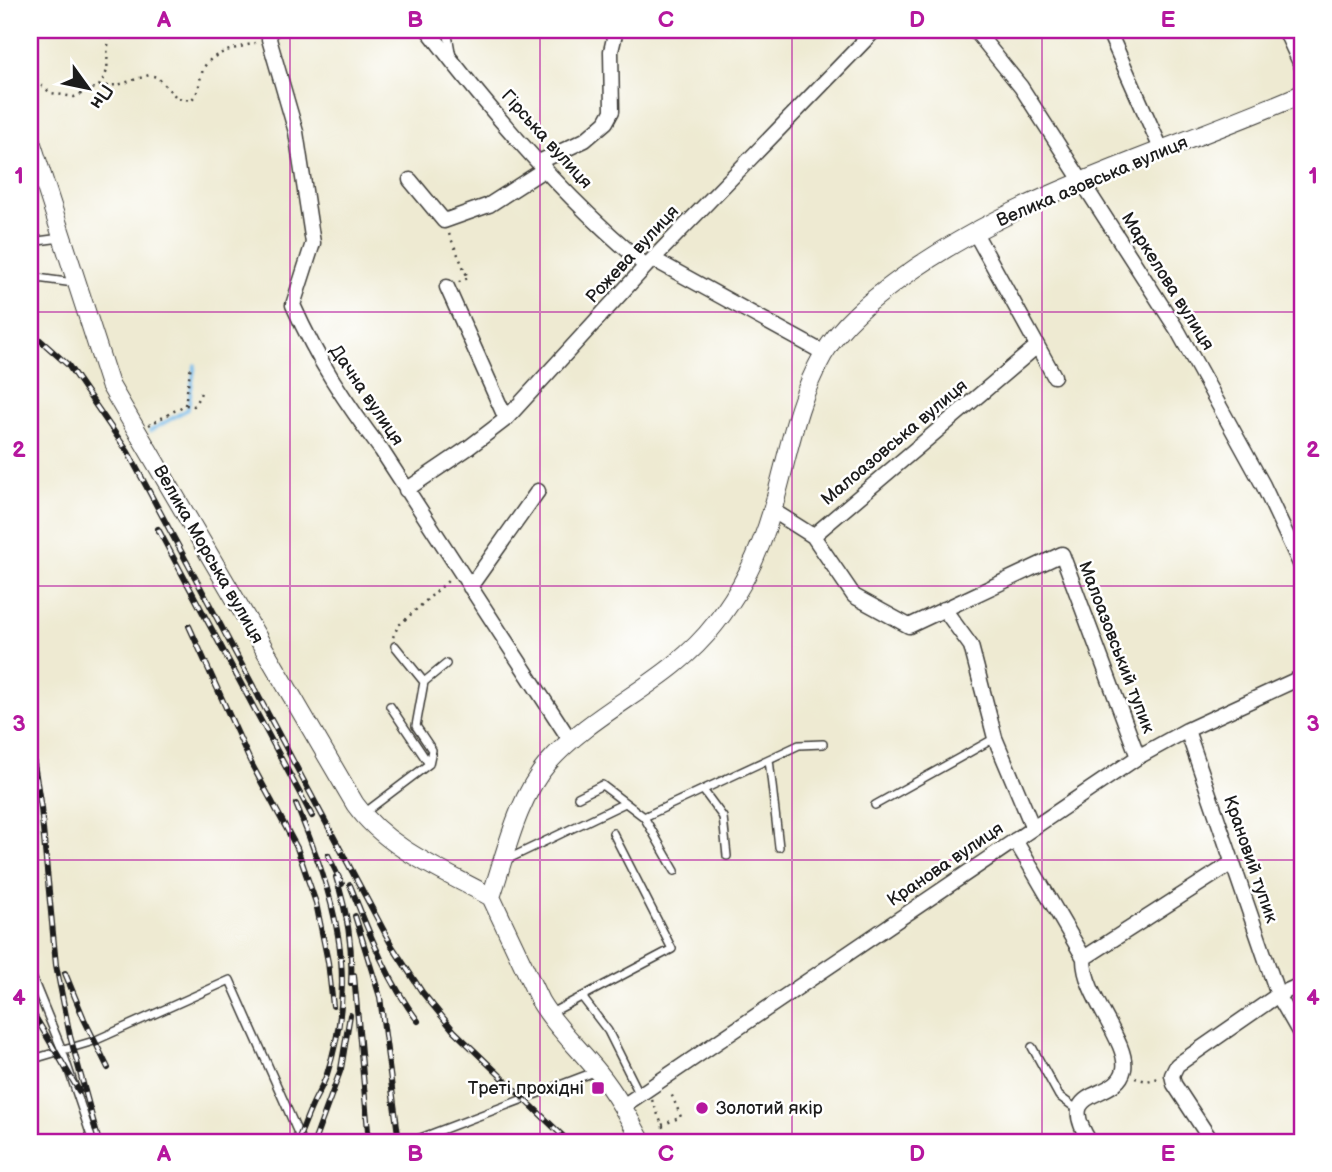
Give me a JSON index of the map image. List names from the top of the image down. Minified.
{"streets":{"street":["Гірська вулиця","Велика азовська вулиця","Рожева вулиця","Маркелова вулиця","Дачна вулиця","Малоазовська вулиця","Велика Морська вулиця","Малоазовський тупик","Крановий тупик","Кранова вулиця"]},"crossings":[["Гірська вулиця","Велика азовська вулиця"],["Гірська вулиця","Рожева вулиця"],["Велика азовська вулиця","Маркелова вулиця"],["Велика азовська вулиця","Дачна вулиця"],["Велика азовська вулиця","Велика Морська вулиця"],["Рожева вулиця","Дачна вулиця"],["Малоазовська вулиця","Малоазовський тупик"],["Малоазовський тупик","Кранова вулиця"],["Крановий тупик","Кранова вулиця"]],"places":{"transit":["Треті прохідні"],"other":["Золотий якір"]},"north":"bottom right","grid":{"columns":["A","B","C","D","E"],"rows":["1","2","3","4"]}}
